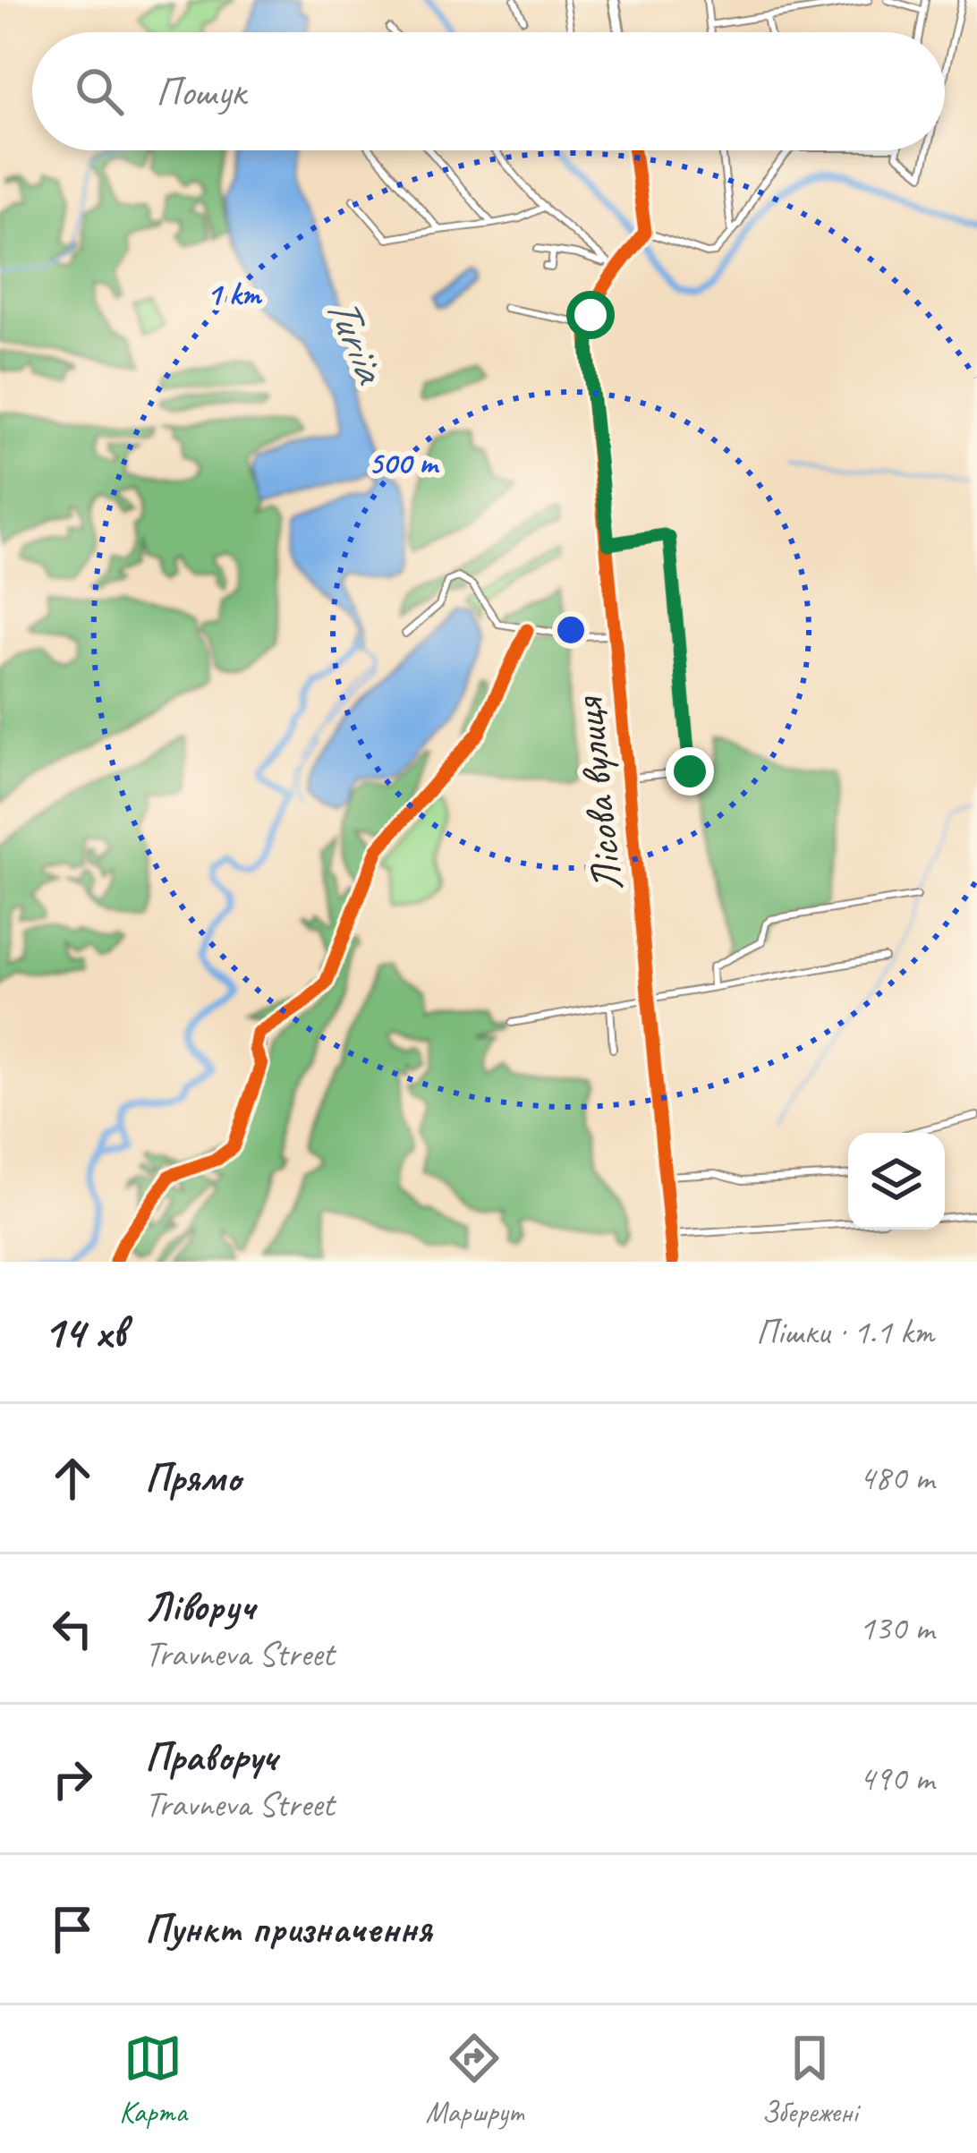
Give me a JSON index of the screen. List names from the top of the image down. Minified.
{"streets":{"street":["Лісова вулиця"]},"water":["Turiia"],"page":{"search":"Пошук","heading":["14 хв","Пішки · 1.1 km"],"list":[["Прямо","480 m"],["Ліворуч","Travneva Street","130 m"],["Праворуч","Travneva Street","490 m"],"Пункт призначення"],"nav":["Карта","Маршрут","Збережені"]},"rings":["1 km","500 m"]}
